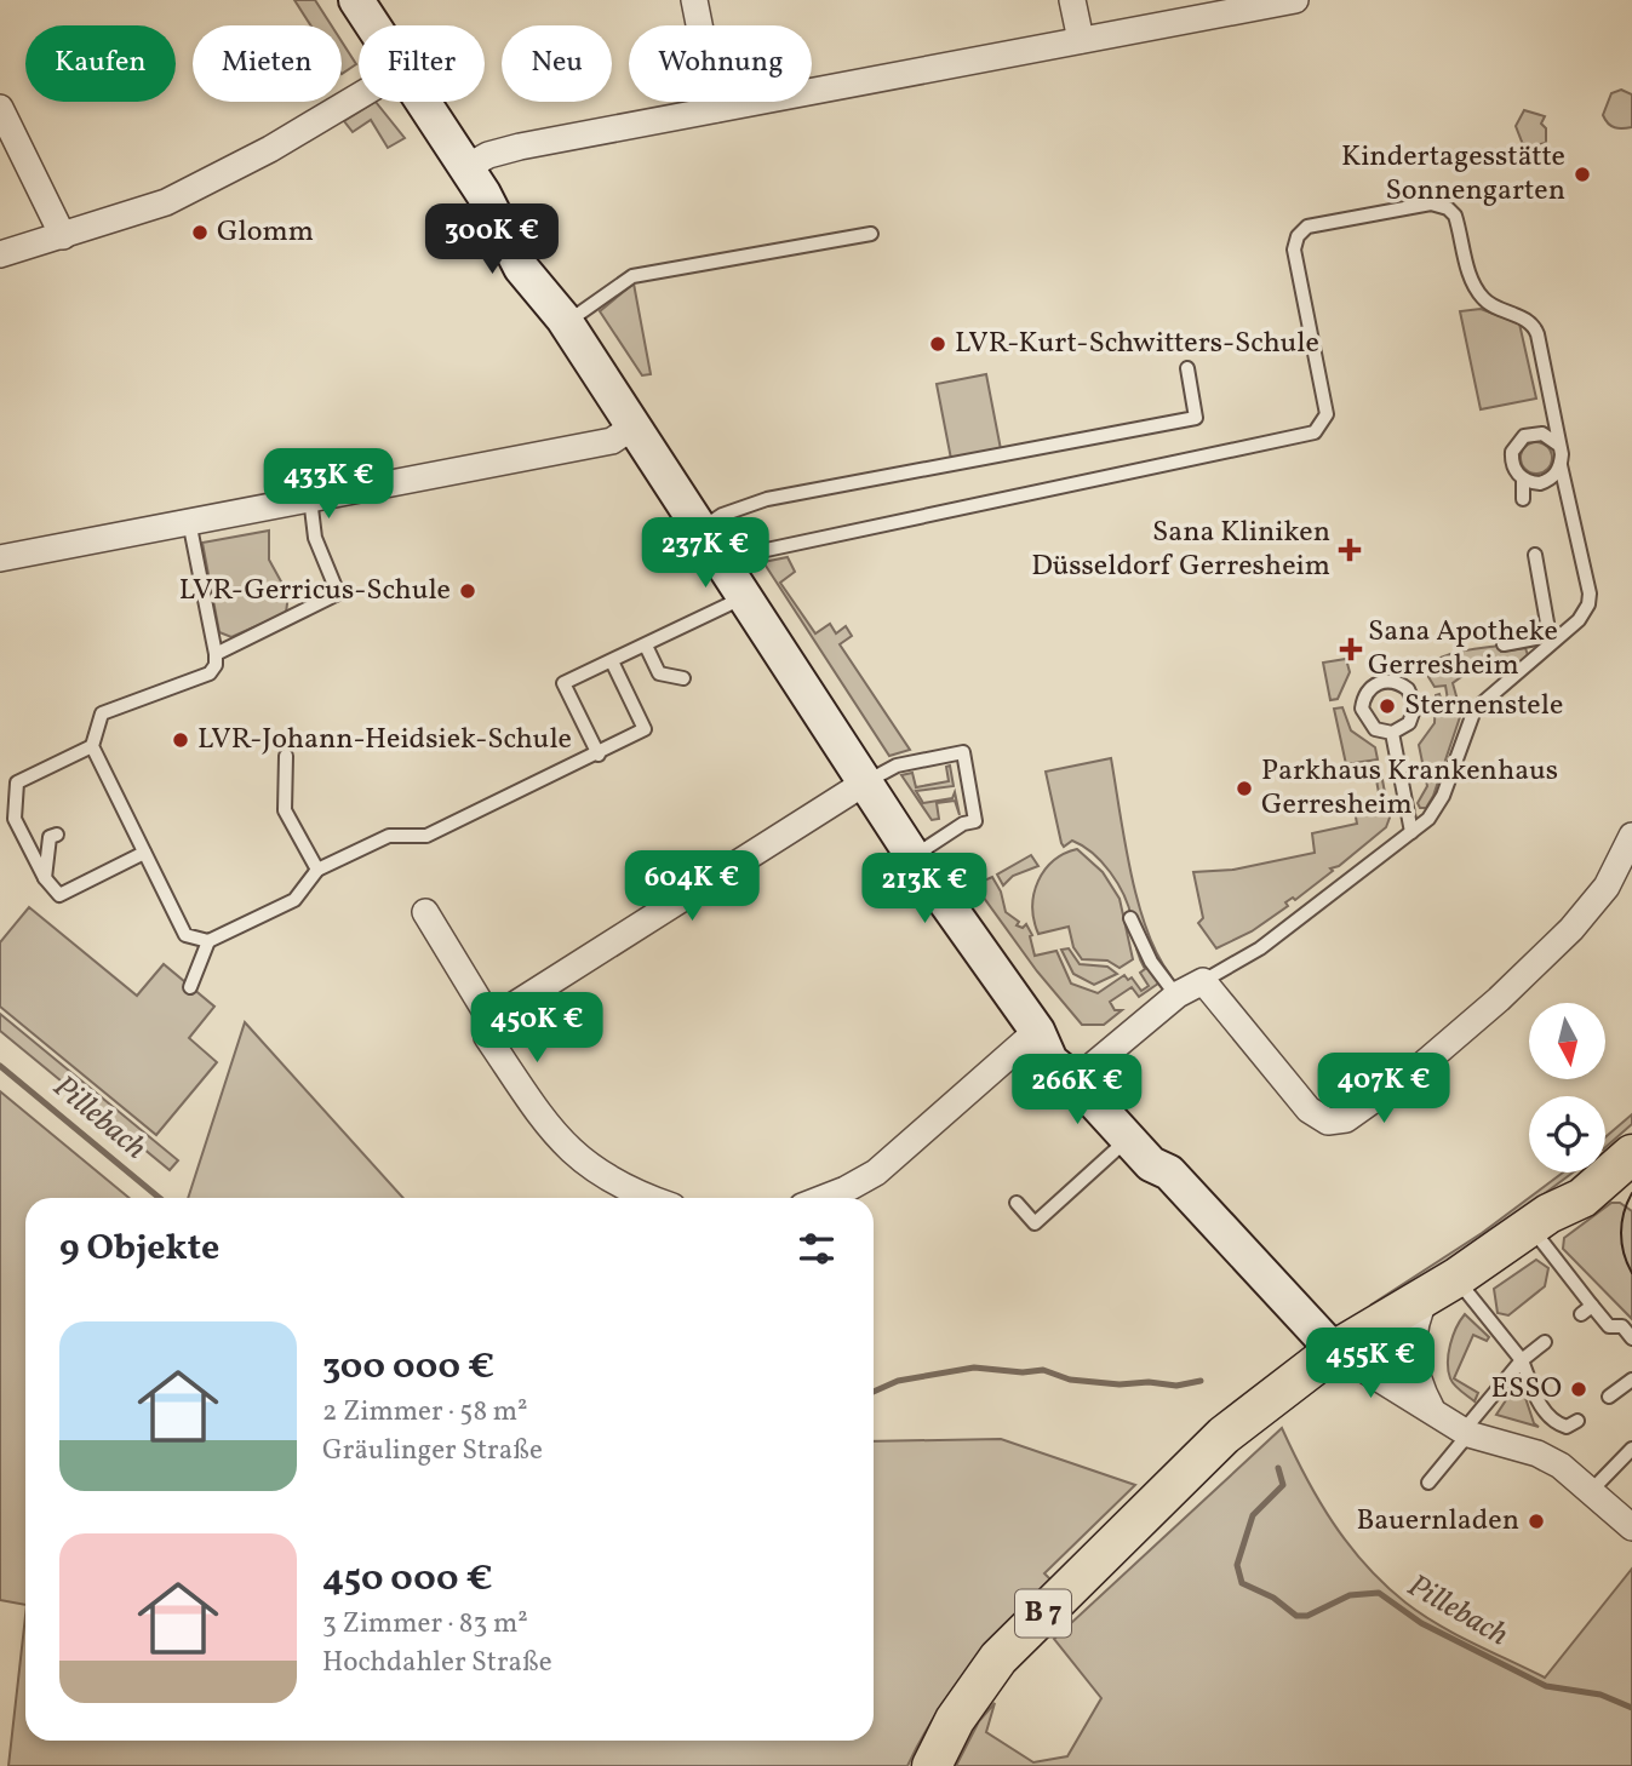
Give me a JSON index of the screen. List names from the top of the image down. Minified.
{"streets":{"main road":["B 7"]},"water":["Pillebach"],"places":{"other":["Kindertagesstätte Sonnengarten","Glomm","LVR-Kurt-Schwitters-Schule","LVR-Gerricus-Schule","Sternenstele","LVR-Johann-Heidsiek-Schule","Parkhaus Krankenhaus Gerresheim","ESSO","Bauernladen"],"health":["Sana Kliniken Düsseldorf Gerresheim","Sana Apotheke Gerresheim"]},"north":"bottom","page":{"chip":["Kaufen","Mieten","Filter","Neu","Wohnung"],"price":["300K €","433K €","237K €","604K €","213K €","450K €","407K €","266K €","455K €"],"heading":"9 Objekte","list":[{"name":"300 000 €","note":"2 Zimmer · 58 m² · Gräulinger Straße"},{"name":"450 000 €","note":"3 Zimmer · 83 m² · Hochdahler Straße"}]}}
